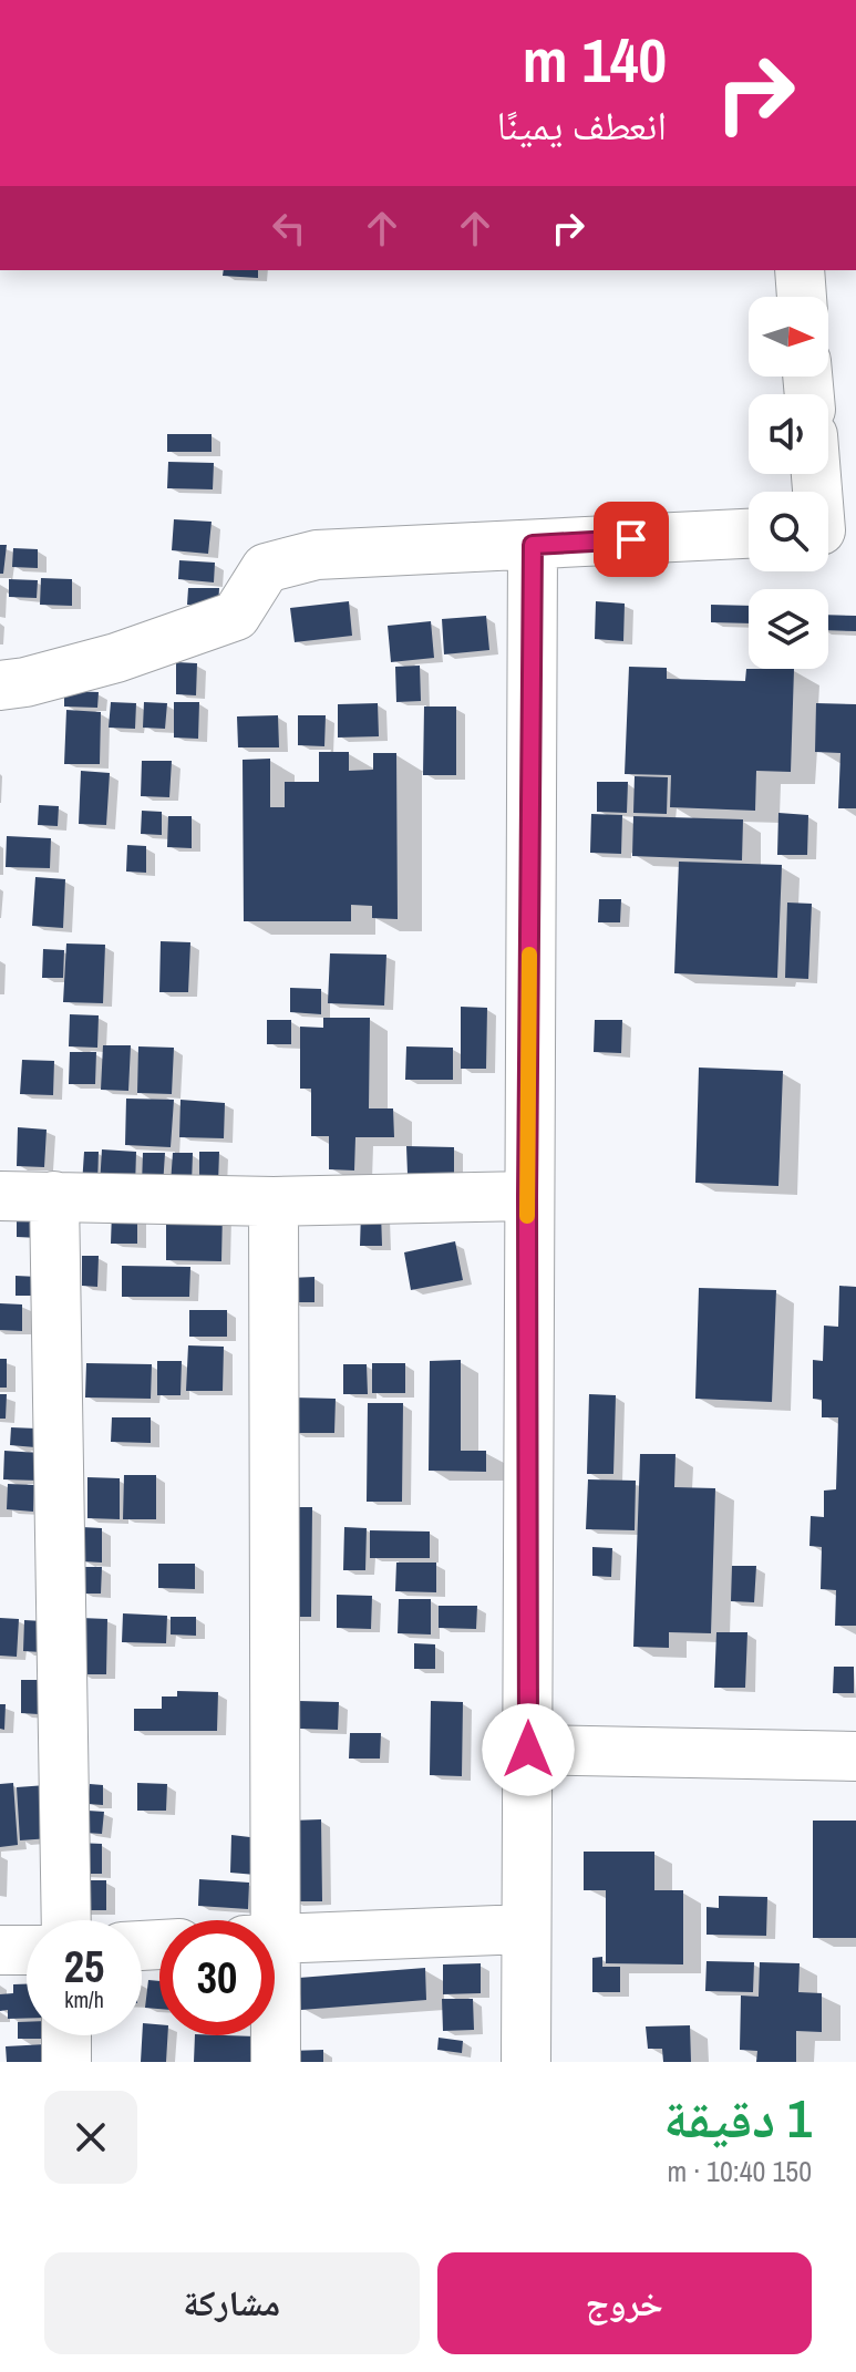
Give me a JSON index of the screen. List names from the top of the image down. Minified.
{"north":"right","page":{"turn":["140 m","انعطف يمينًا"],"speed":"25 km/h","limit":"30","heading":["1 دقيقة","150 m · 10:40"],"buttons":["خروج","مشاركة"]}}
